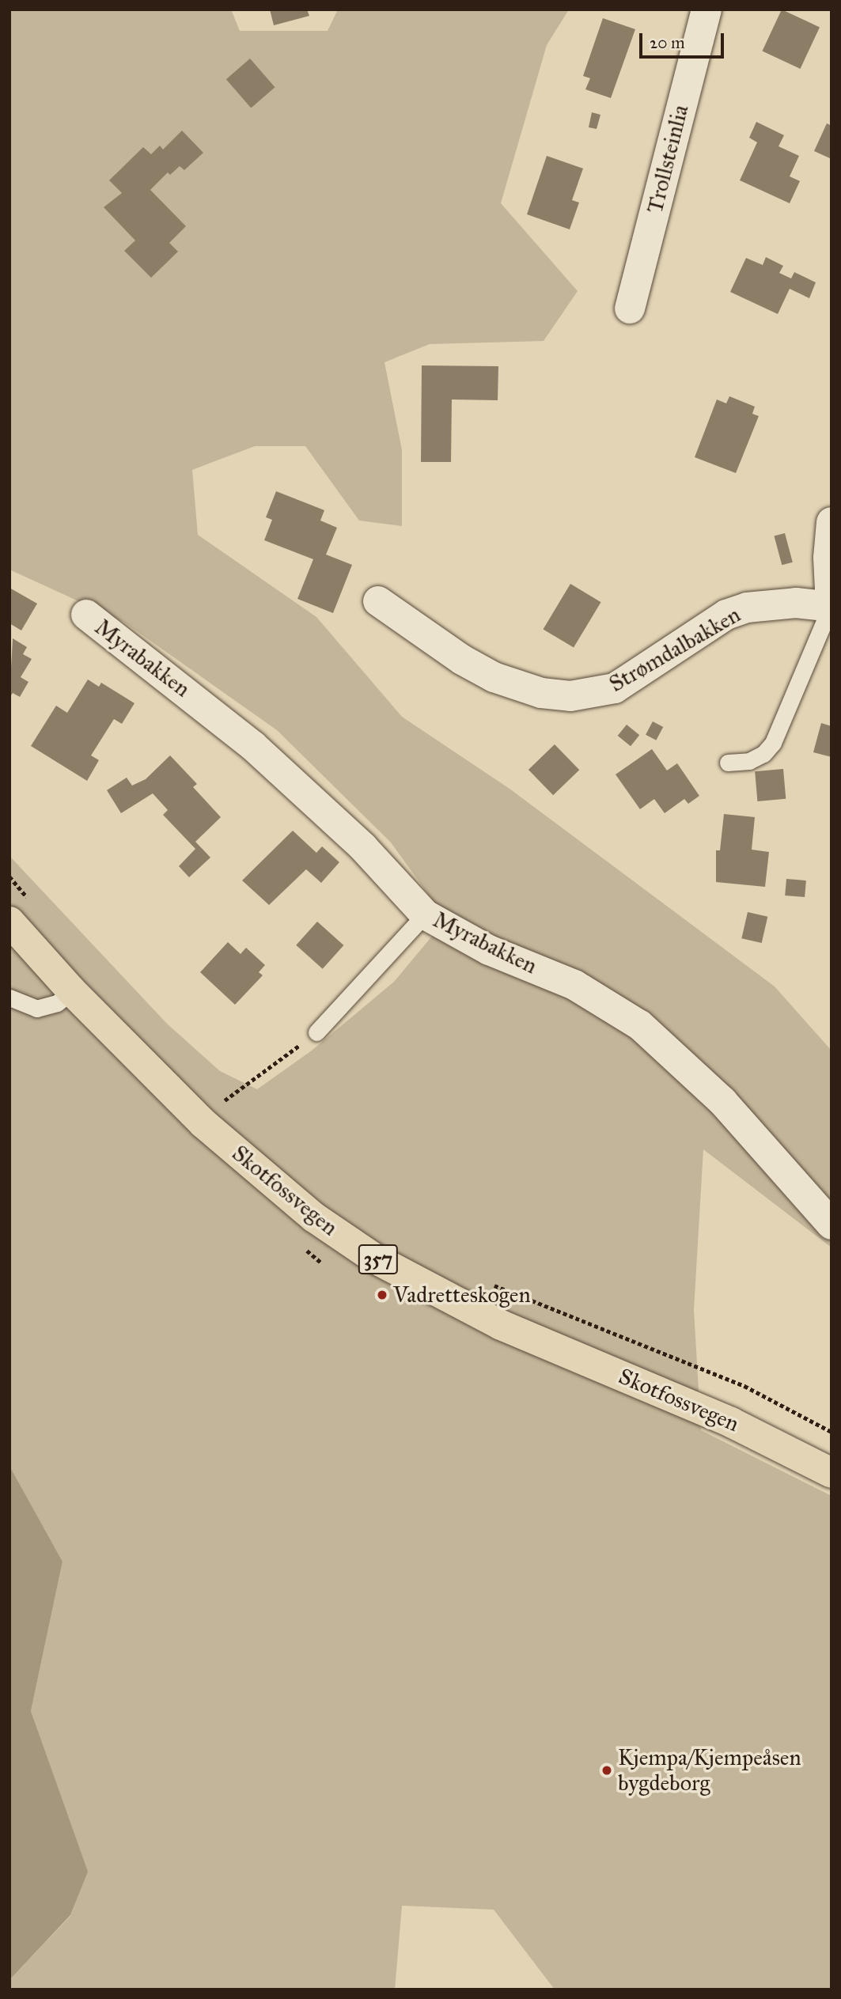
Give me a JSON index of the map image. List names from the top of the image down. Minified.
{"streets":{"main road":["Skotfossvegen","357"],"street":["Trollsteinlia","Strømdalbakken","Myrabakken"]},"places":["Vadretteskogen","Kjempa/Kjempeåsen bygdeborg"],"scale_bar":"20 m"}
